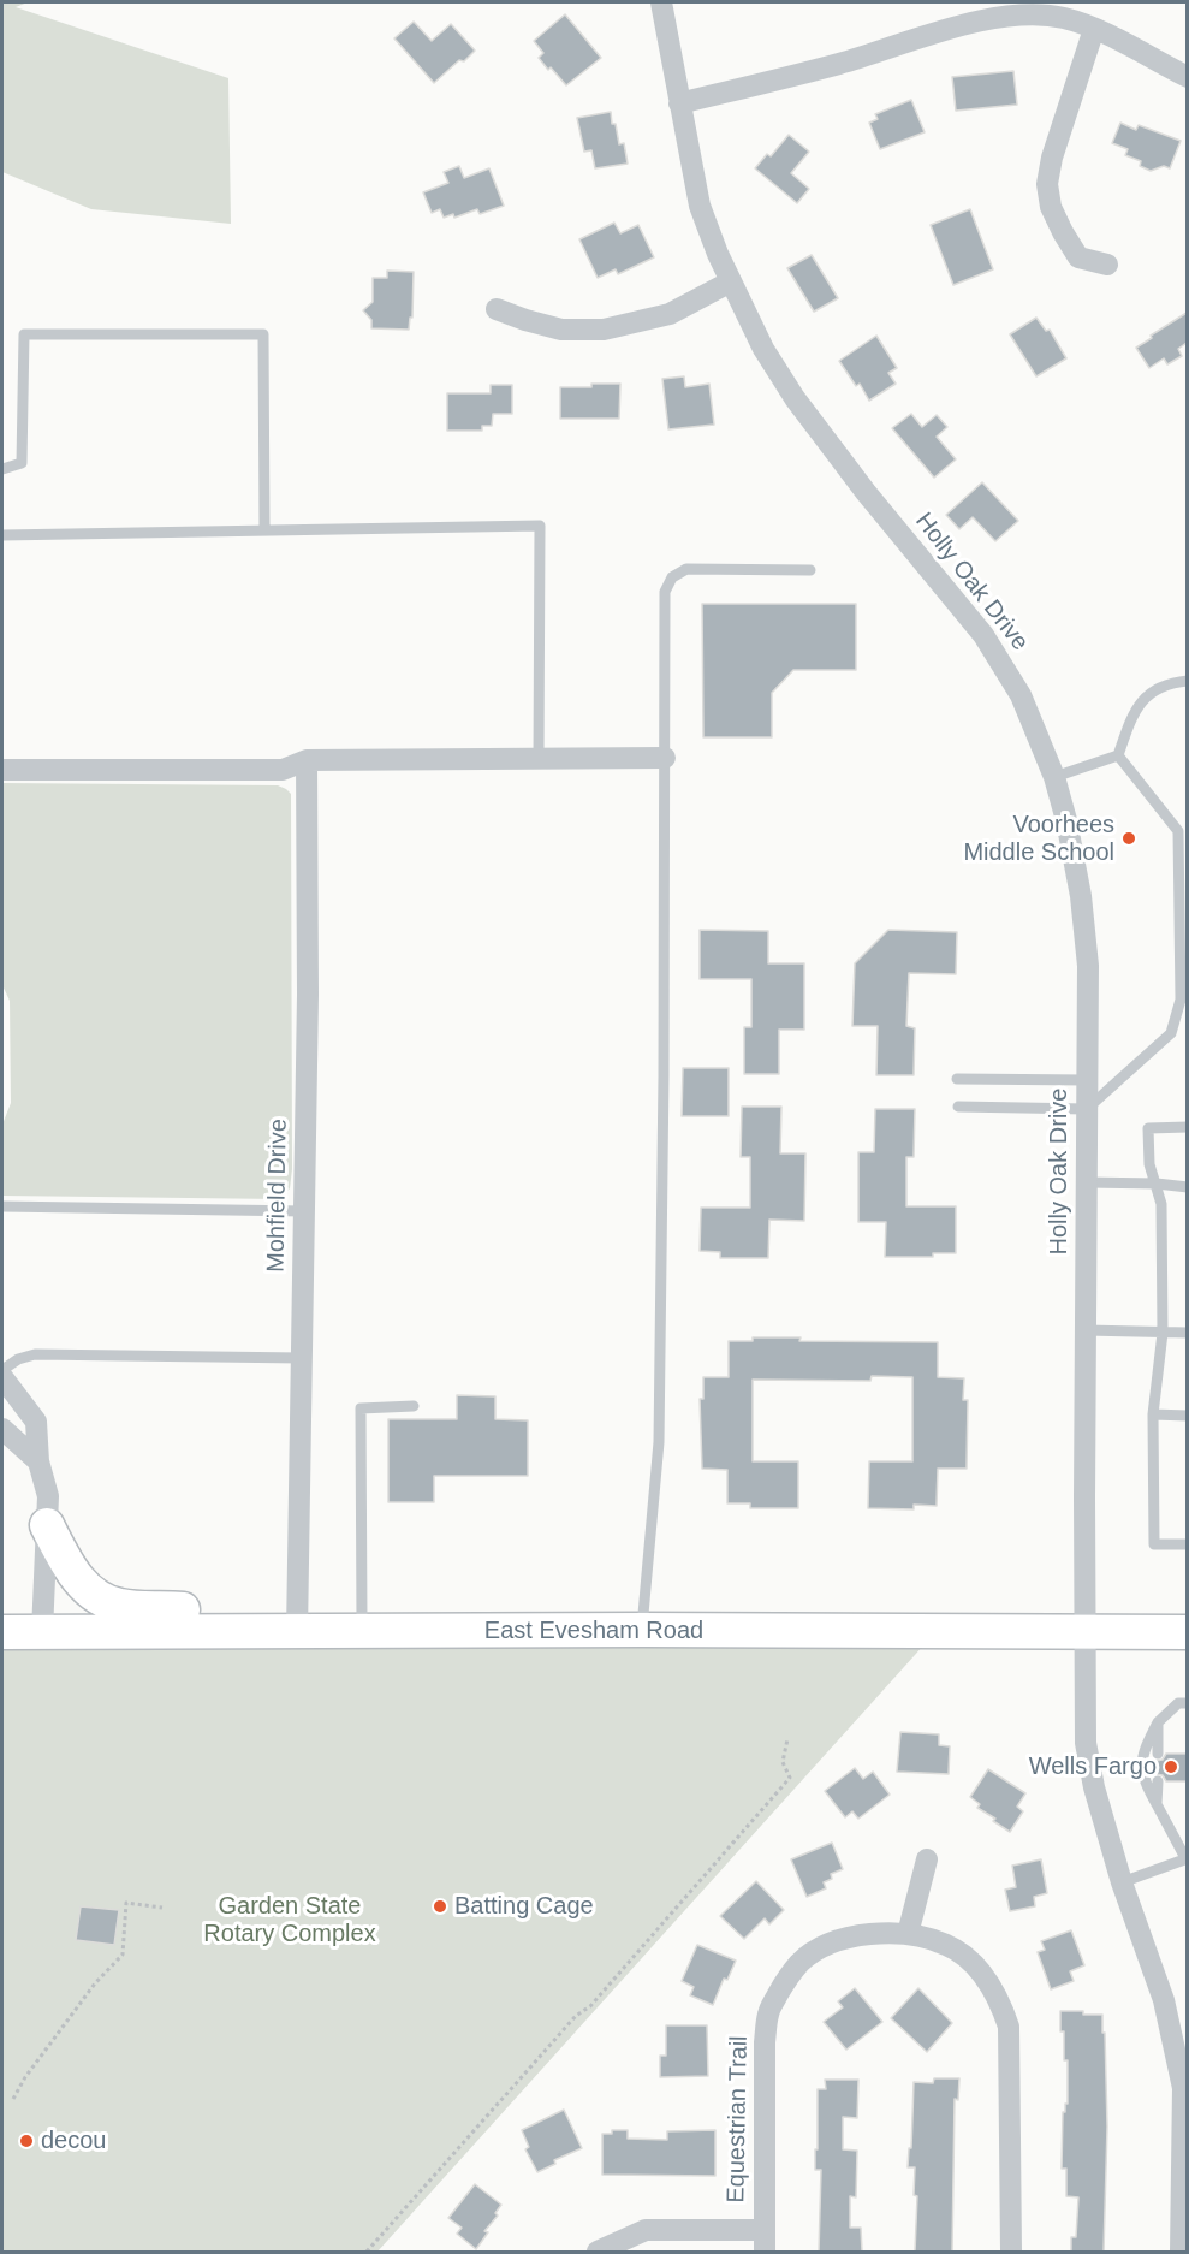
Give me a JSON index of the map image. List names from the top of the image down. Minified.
{"streets":{"main road":["East Evesham Road"],"street":["Holly Oak Drive","Mohfield Drive","Equestrian Trail"]},"crossings":[["Holly Oak Drive","East Evesham Road"],["Mohfield Drive","East Evesham Road"]],"parks":["Garden State Rotary Complex"],"places":["Voorhees Middle School","Wells Fargo","Batting Cage","decou"]}
